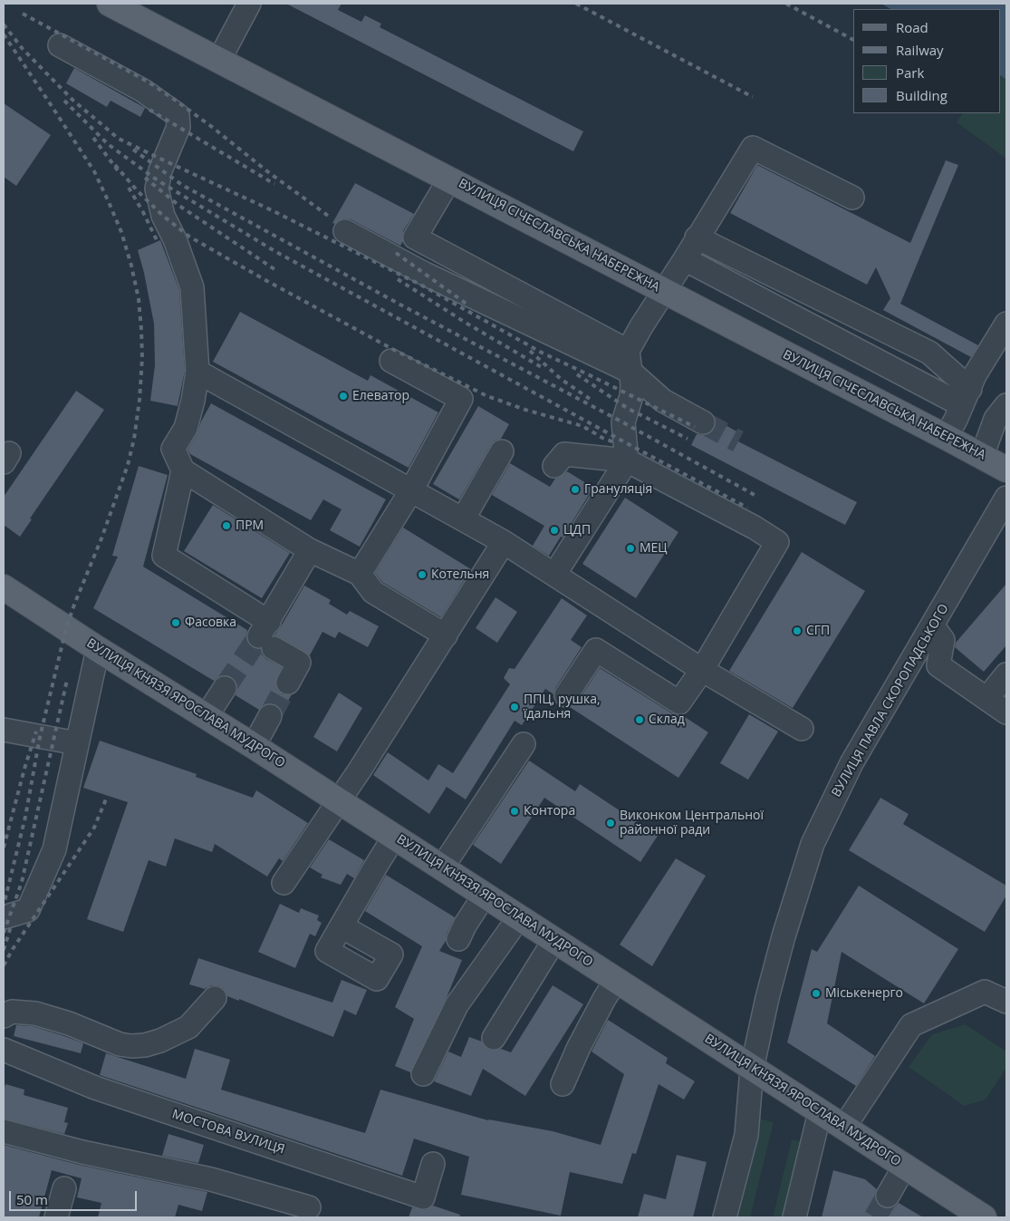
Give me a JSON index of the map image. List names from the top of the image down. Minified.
{"streets":{"main road":["ВУЛИЦЯ СІЧЕСЛАВСЬКА НАБЕРЕЖНА","ВУЛИЦЯ КНЯЗЯ ЯРОСЛАВА МУДРОГО"],"street":["ВУЛИЦЯ ПАВЛА СКОРОПАДСЬКОГО","МОСТОВА ВУЛИЦЯ"]},"crossings":[["ВУЛИЦЯ ПАВЛА СКОРОПАДСЬКОГО","ВУЛИЦЯ КНЯЗЯ ЯРОСЛАВА МУДРОГО"]],"places":["Елеватор","Грануляція","ПРМ","ЦДП","МЕЦ","Котельня","Фасовка","СГП","ППЦ, рушка, їдальня","Склад","Контора","Виконком Центральної районної ради","Міськенерго"],"legend":["Road","Railway","Park","Building"],"scale_bar":"50 m"}
